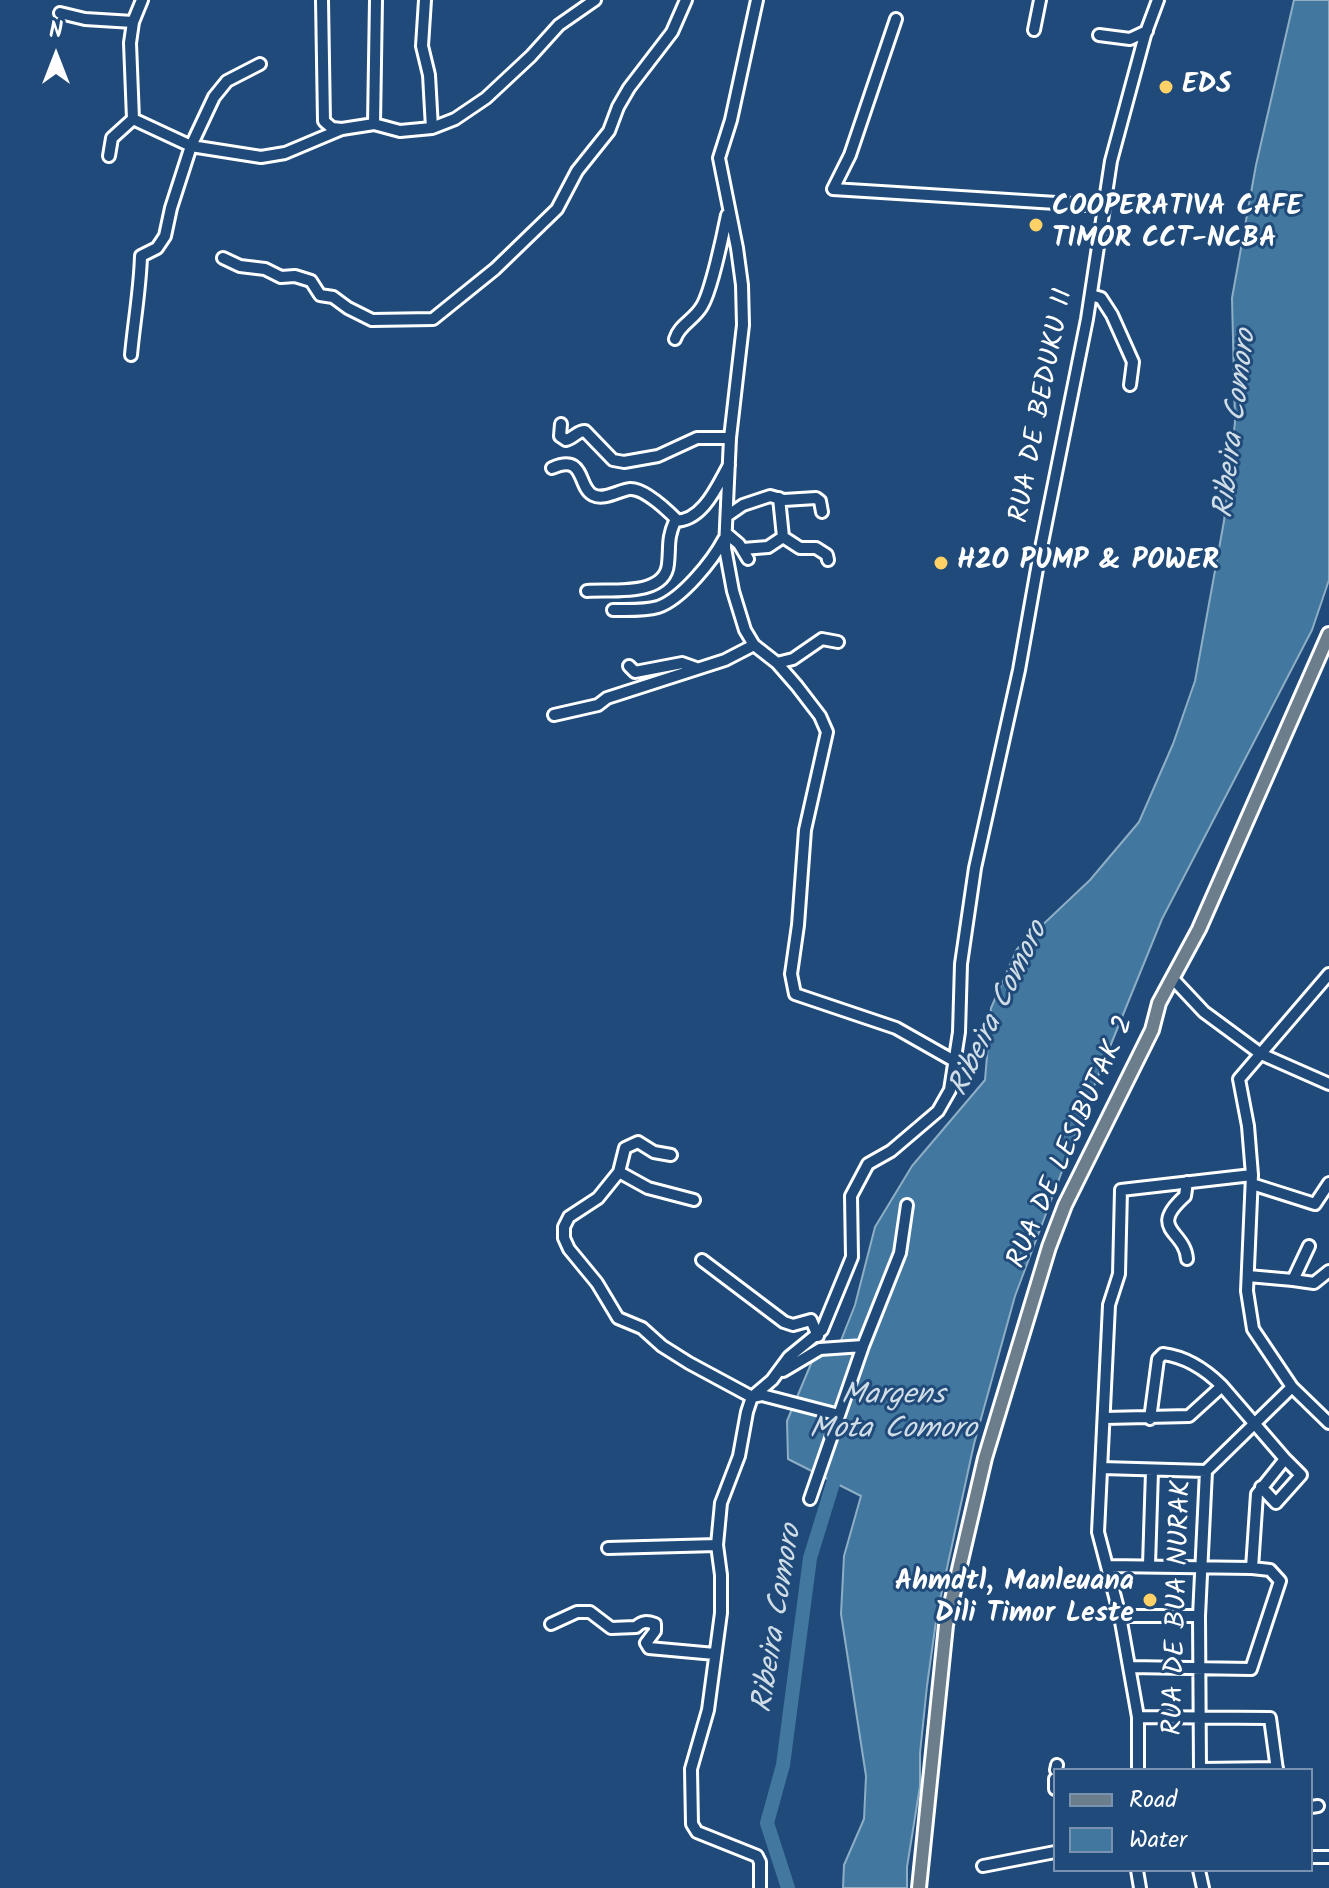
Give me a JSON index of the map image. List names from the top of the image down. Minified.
{"streets":{"main road":["RUA DE LESIBUTAK 2"],"street":["RUA DE BEDUKU II","RUA DE BUA NURAK"]},"water":["Ribeira Comoro","Margens Mota Comoro"],"places":["EDS","COOPERATIVA CAFE TIMOR CCT-NCBA","H2O PUMP & POWER","Ahmdtl, Manleuana Dili Timor Leste"],"legend":["Road","Water"],"north":"top"}
